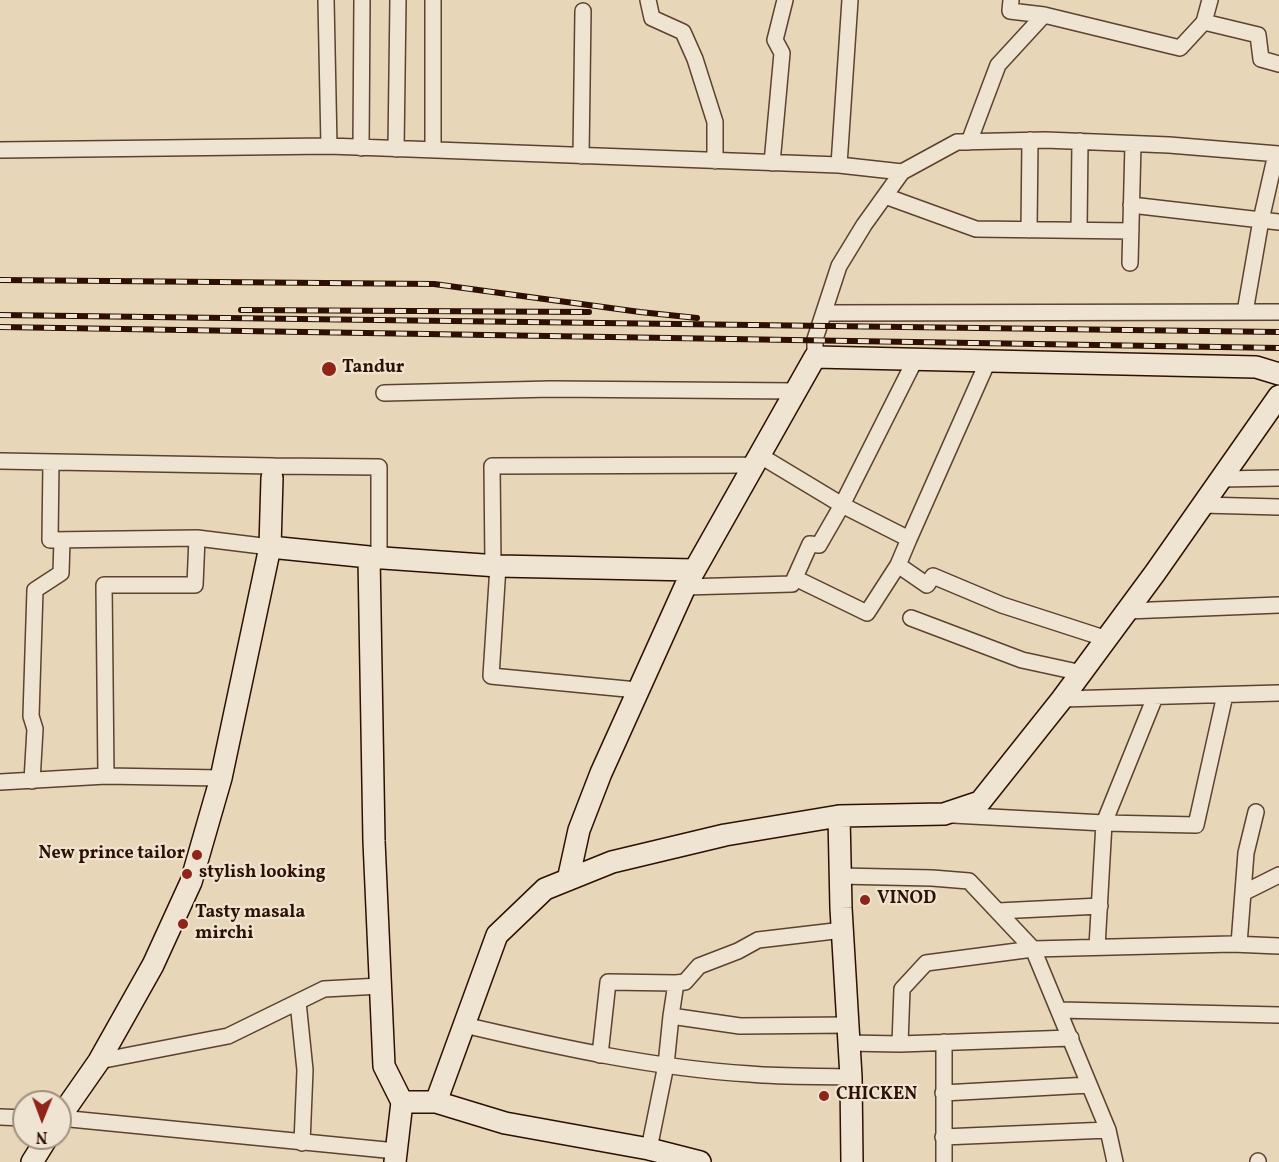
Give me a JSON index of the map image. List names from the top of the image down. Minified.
{"places":["Tandur","New prince tailor","stylish looking","VINOD","Tasty masala mirchi","CHICKEN"],"north":"bottom"}
